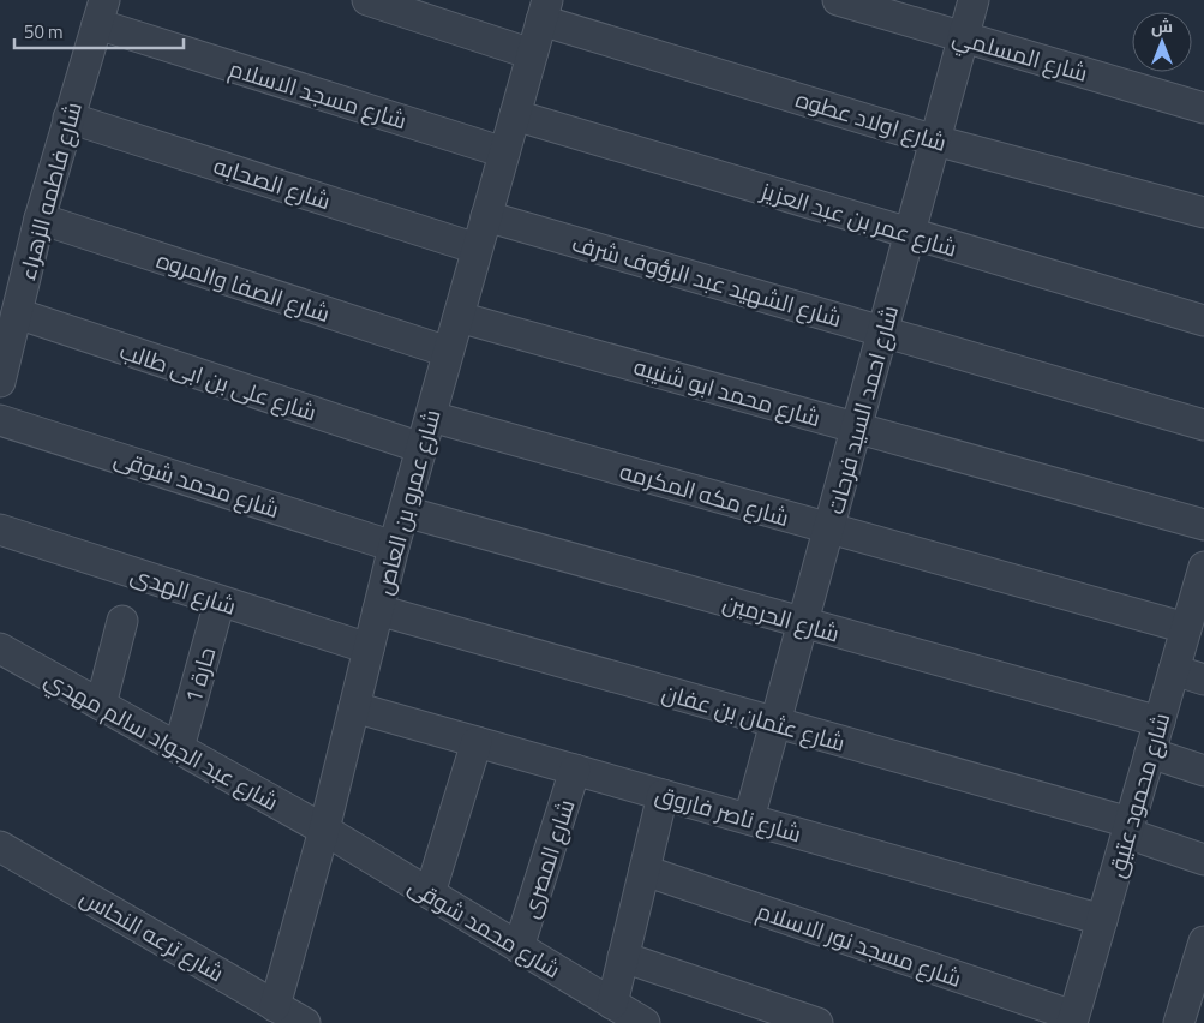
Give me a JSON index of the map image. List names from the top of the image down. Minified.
{"streets":{"street":["شارع المسلمي","شارع مسجد الاسلام","شارع اولاد عطوه","شارع الصحابه","شارع فاطمه الزهراء","شارع عمر بن عبد العزيز","شارع الشهيد عبد الرؤوف شرف","شارع الصفا والمروه","شارع على بن ابى طالب","شارع محمد ابو شنيبه","شارع احمد السيد فرحات","شارع محمد شوقى","شارع مكه المكرمه","شارع عمرو بن العاص","شارع الهدى","شارع الحرمين","حارة 1","شارع عثمان بن عفان","شارع عبد الجواد سالم مهدي","شارع محمود عتيق","شارع ناصر فاروق","شارع المصرى","شارع ترعه النحاس","شارع مسجد نور الاسلام"]},"crossings":[["شارع المسلمي","شارع احمد السيد فرحات"],["شارع مسجد الاسلام","شارع فاطمه الزهراء"],["شارع مسجد الاسلام","شارع عمرو بن العاص"],["شارع اولاد عطوه","شارع احمد السيد فرحات"],["شارع اولاد عطوه","شارع عمرو بن العاص"],["شارع الصحابه","شارع فاطمه الزهراء"],["شارع الصحابه","شارع عمرو بن العاص"],["شارع فاطمه الزهراء","شارع الصفا والمروه"],["شارع فاطمه الزهراء","شارع على بن ابى طالب"],["شارع عمر بن عبد العزيز","شارع احمد السيد فرحات"],["شارع عمر بن عبد العزيز","شارع عمرو بن العاص"],["شارع الشهيد عبد الرؤوف شرف","شارع احمد السيد فرحات"],["شارع الشهيد عبد الرؤوف شرف","شارع عمرو بن العاص"],["شارع الصفا والمروه","شارع عمرو بن العاص"],["شارع على بن ابى طالب","شارع عمرو بن العاص"],["شارع محمد ابو شنيبه","شارع احمد السيد فرحات"],["شارع محمد ابو شنيبه","شارع عمرو بن العاص"],["شارع احمد السيد فرحات","شارع مكه المكرمه"],["شارع احمد السيد فرحات","شارع الحرمين"],["شارع احمد السيد فرحات","شارع عثمان بن عفان"],["شارع احمد السيد فرحات","شارع ناصر فاروق"],["شارع محمد شوقى","شارع عمرو بن العاص"],["شارع محمد شوقى","شارع عبد الجواد سالم مهدي"],["شارع محمد شوقى","شارع المصرى"],["شارع مكه المكرمه","شارع عمرو بن العاص"],["شارع مكه المكرمه","شارع محمود عتيق"],["شارع عمرو بن العاص","شارع الهدى"],["شارع عمرو بن العاص","شارع الحرمين"],["شارع عمرو بن العاص","شارع عثمان بن عفان"],["شارع عمرو بن العاص","شارع عبد الجواد سالم مهدي"],["شارع عمرو بن العاص","شارع ناصر فاروق"],["شارع عمرو بن العاص","شارع ترعه النحاس"],["شارع الهدى","حارة 1"],["شارع الحرمين","شارع محمود عتيق"],["حارة 1","شارع عبد الجواد سالم مهدي"],["شارع عثمان بن عفان","شارع محمود عتيق"],["شارع محمود عتيق","شارع ناصر فاروق"],["شارع محمود عتيق","شارع مسجد نور الاسلام"],["شارع ناصر فاروق","شارع المصرى"]],"scale_bar":"50 m","north":"top"}
